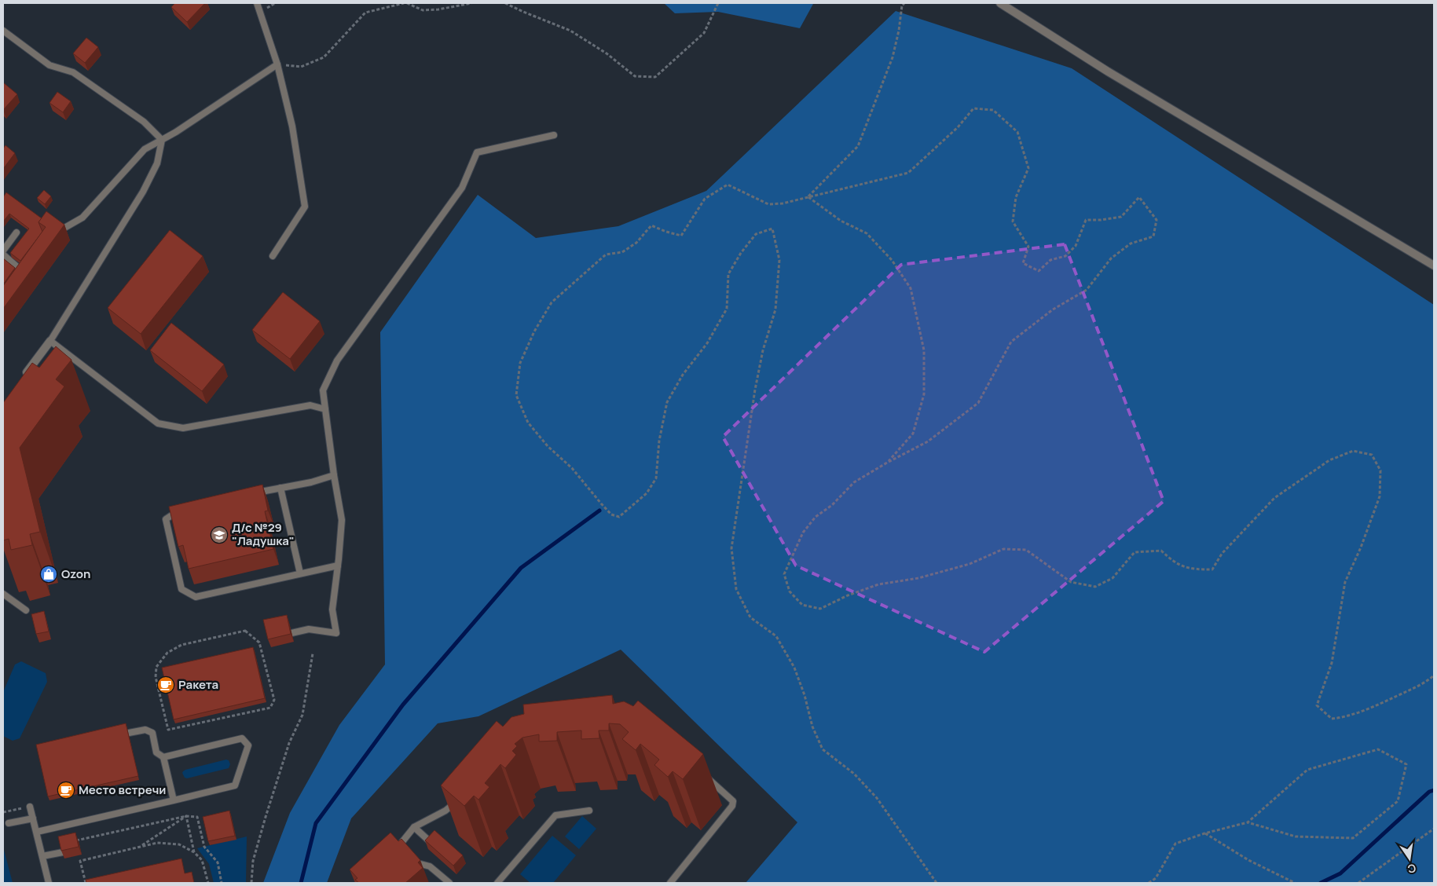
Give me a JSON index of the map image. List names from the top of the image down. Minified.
{"places":{"school or university":["Д/с №29 \"Ладушка\""],"shop":["Ozon"],"cafe":["Ракета","Место встречи"]},"north":"bottom"}
